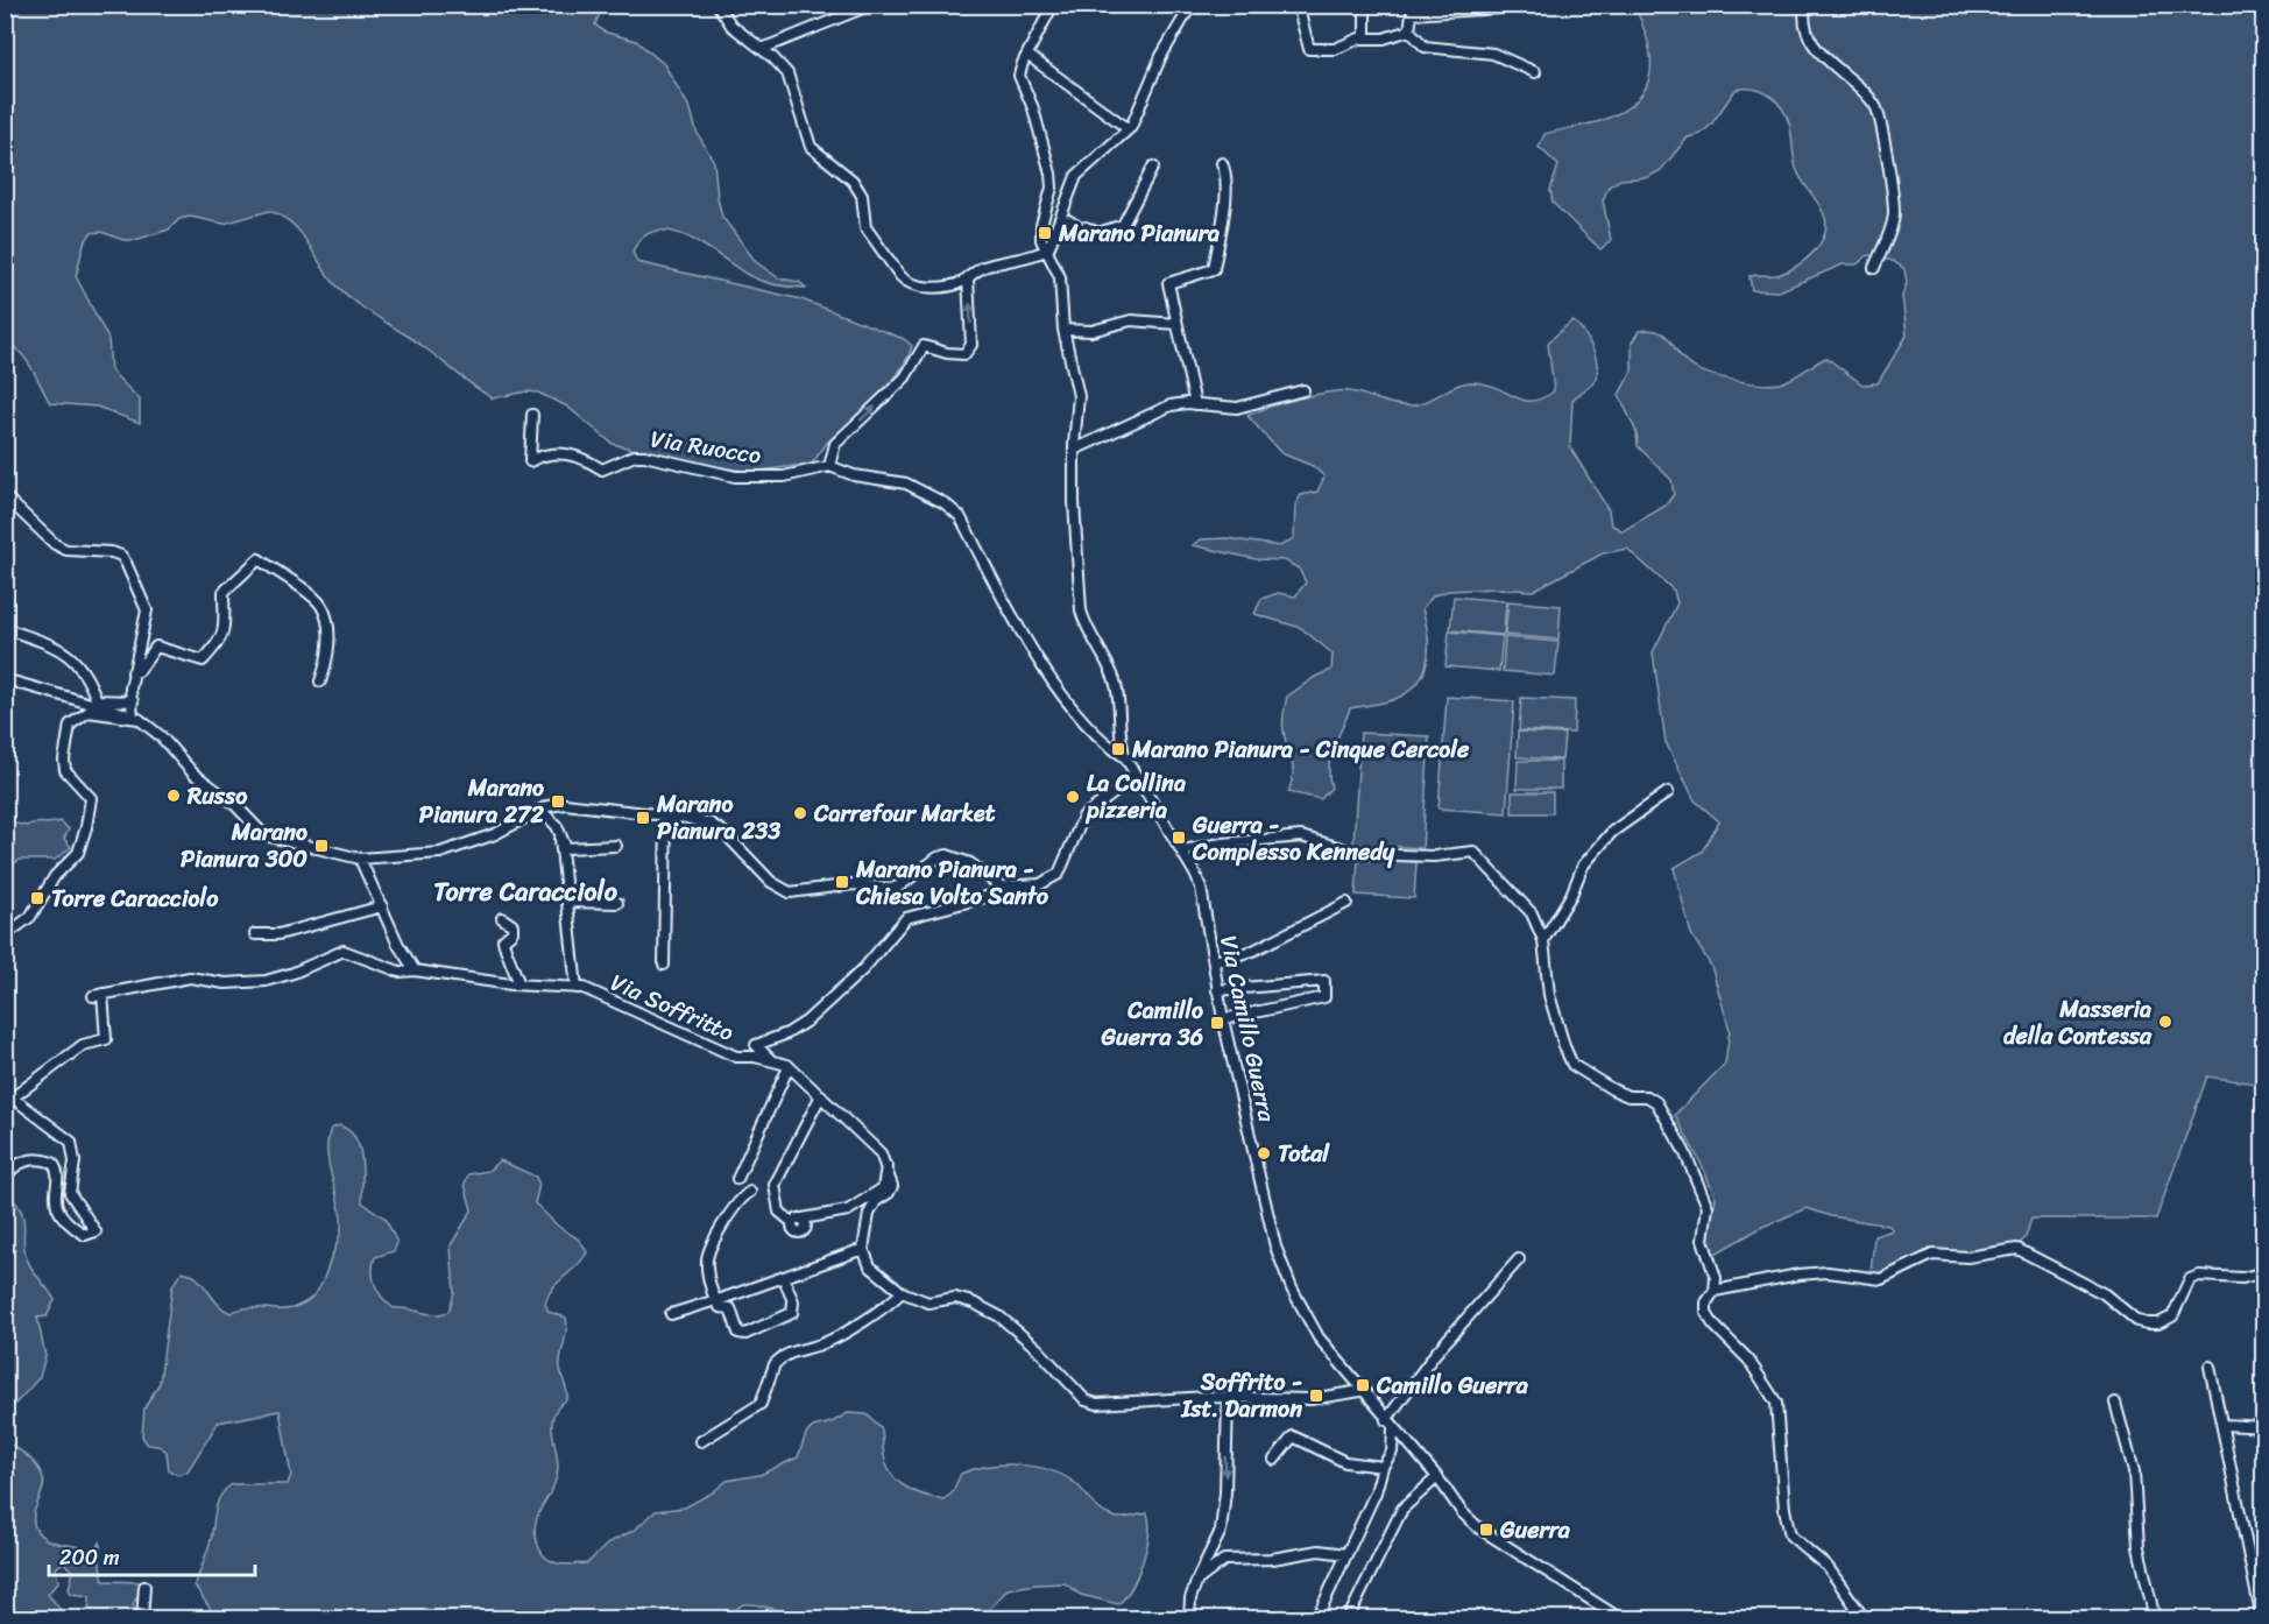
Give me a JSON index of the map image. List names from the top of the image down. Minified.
{"streets":{"street":["Via Ruocco","Via Soffritto","Via Camillo Guerra"]},"districts":["Torre Caracciolo"],"places":{"transit":["Marano Pianura","Marano Pianura - Cinque Cercole","Marano Pianura 272","Marano Pianura 233","Guerra - Complesso Kennedy","Marano Pianura 300","Marano Pianura - Chiesa Volto Santo","Torre Caracciolo","Camillo Guerra 36","Camillo Guerra","Soffrito - Ist. Darmon","Guerra"],"other":["Russo","La Collina pizzeria","Carrefour Market","Masseria della Contessa","Total"]},"scale_bar":"200 m"}
